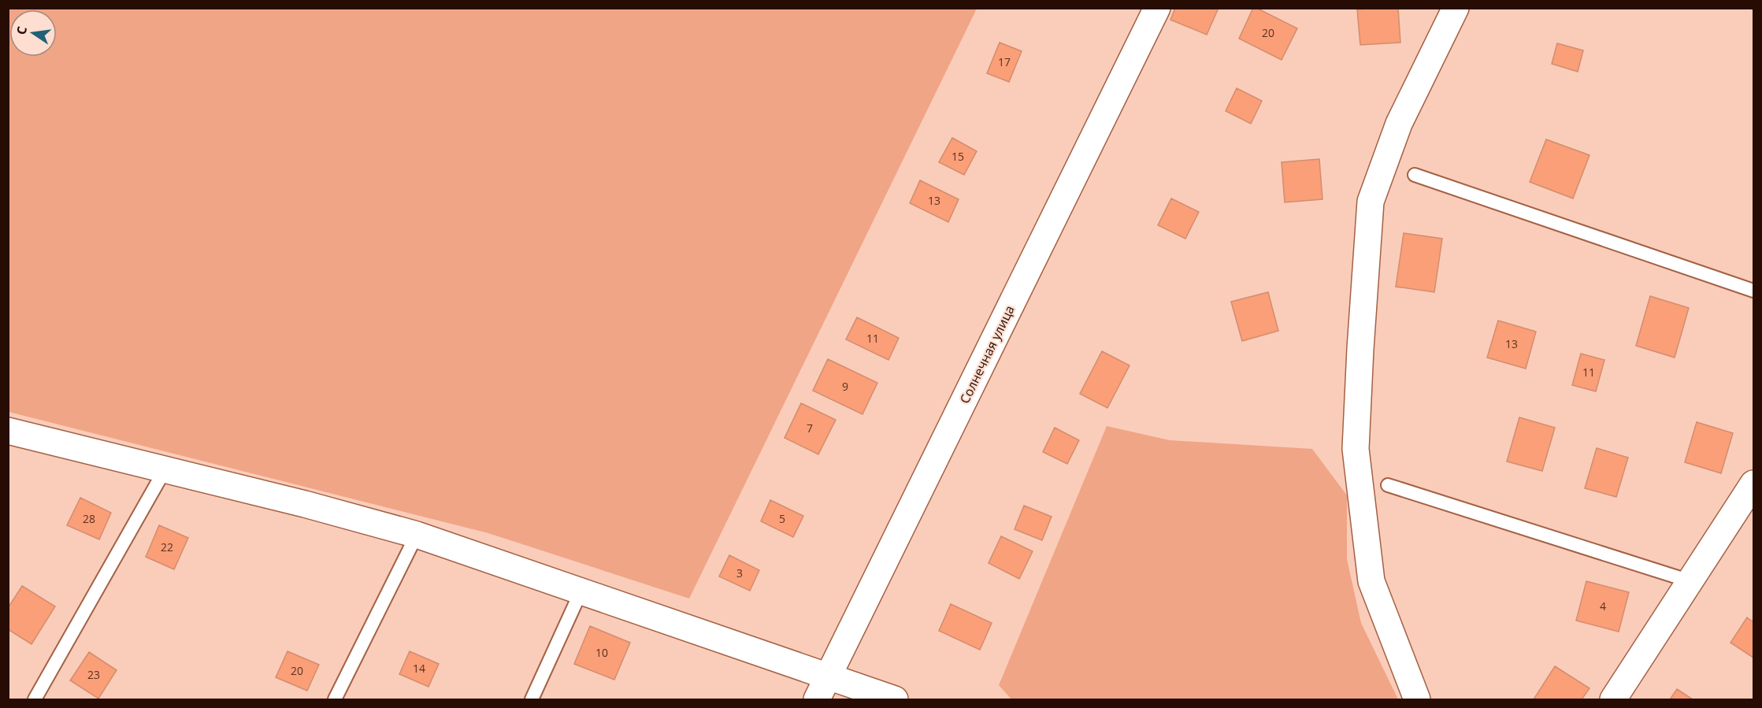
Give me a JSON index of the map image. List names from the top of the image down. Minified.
{"streets":{"street":["Солнечная улица"]},"house_numbers":["20","17","15","13","11","13","11","9","7","28","5","22","3","4","10","14","20","23"],"north":"left"}
